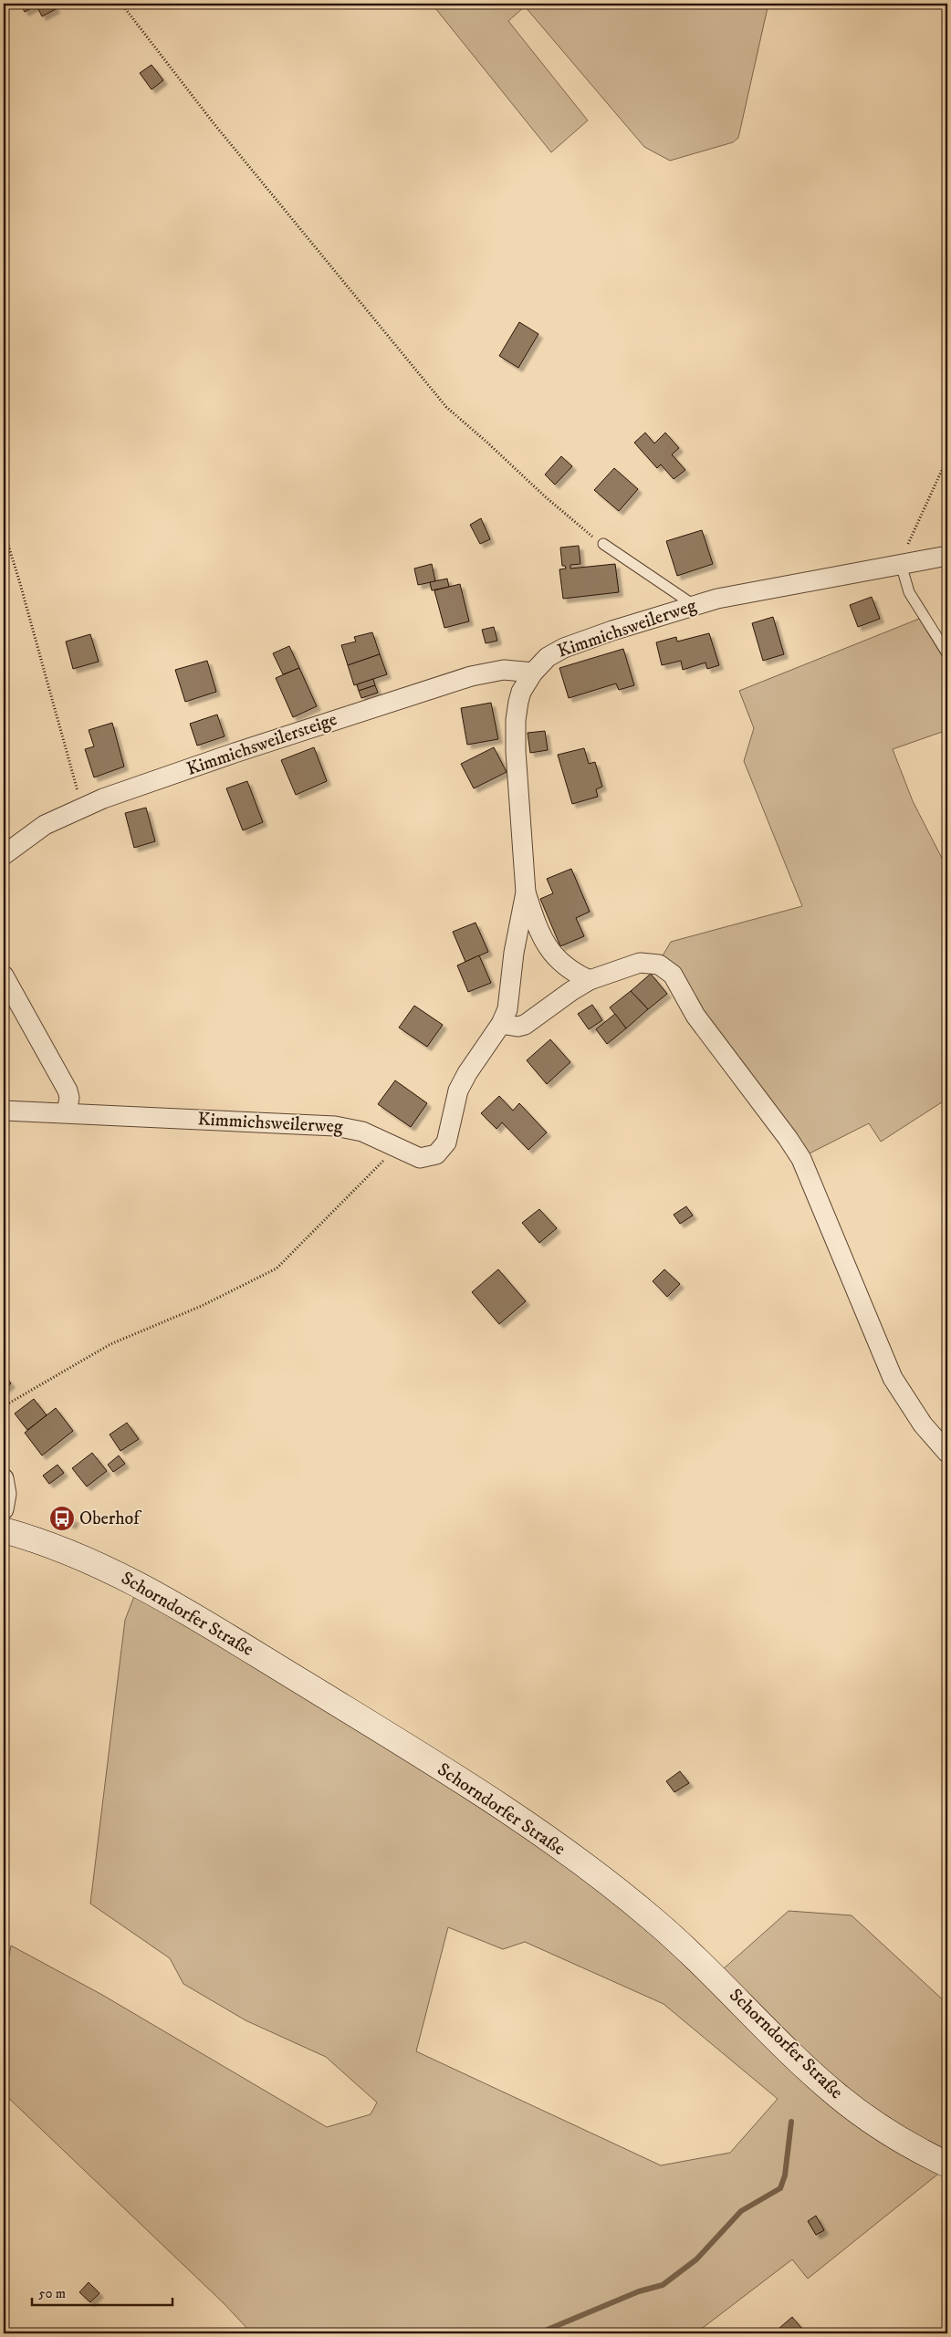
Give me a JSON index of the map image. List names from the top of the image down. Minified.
{"streets":{"main road":["Schorndorfer Straße"],"street":["Kimmichsweilerweg","Kimmichsweilersteige"]},"crossings":[["Kimmichsweilerweg","Kimmichsweilersteige"]],"places":{"bus stop":["Oberhof"]},"scale_bar":"50 m"}
